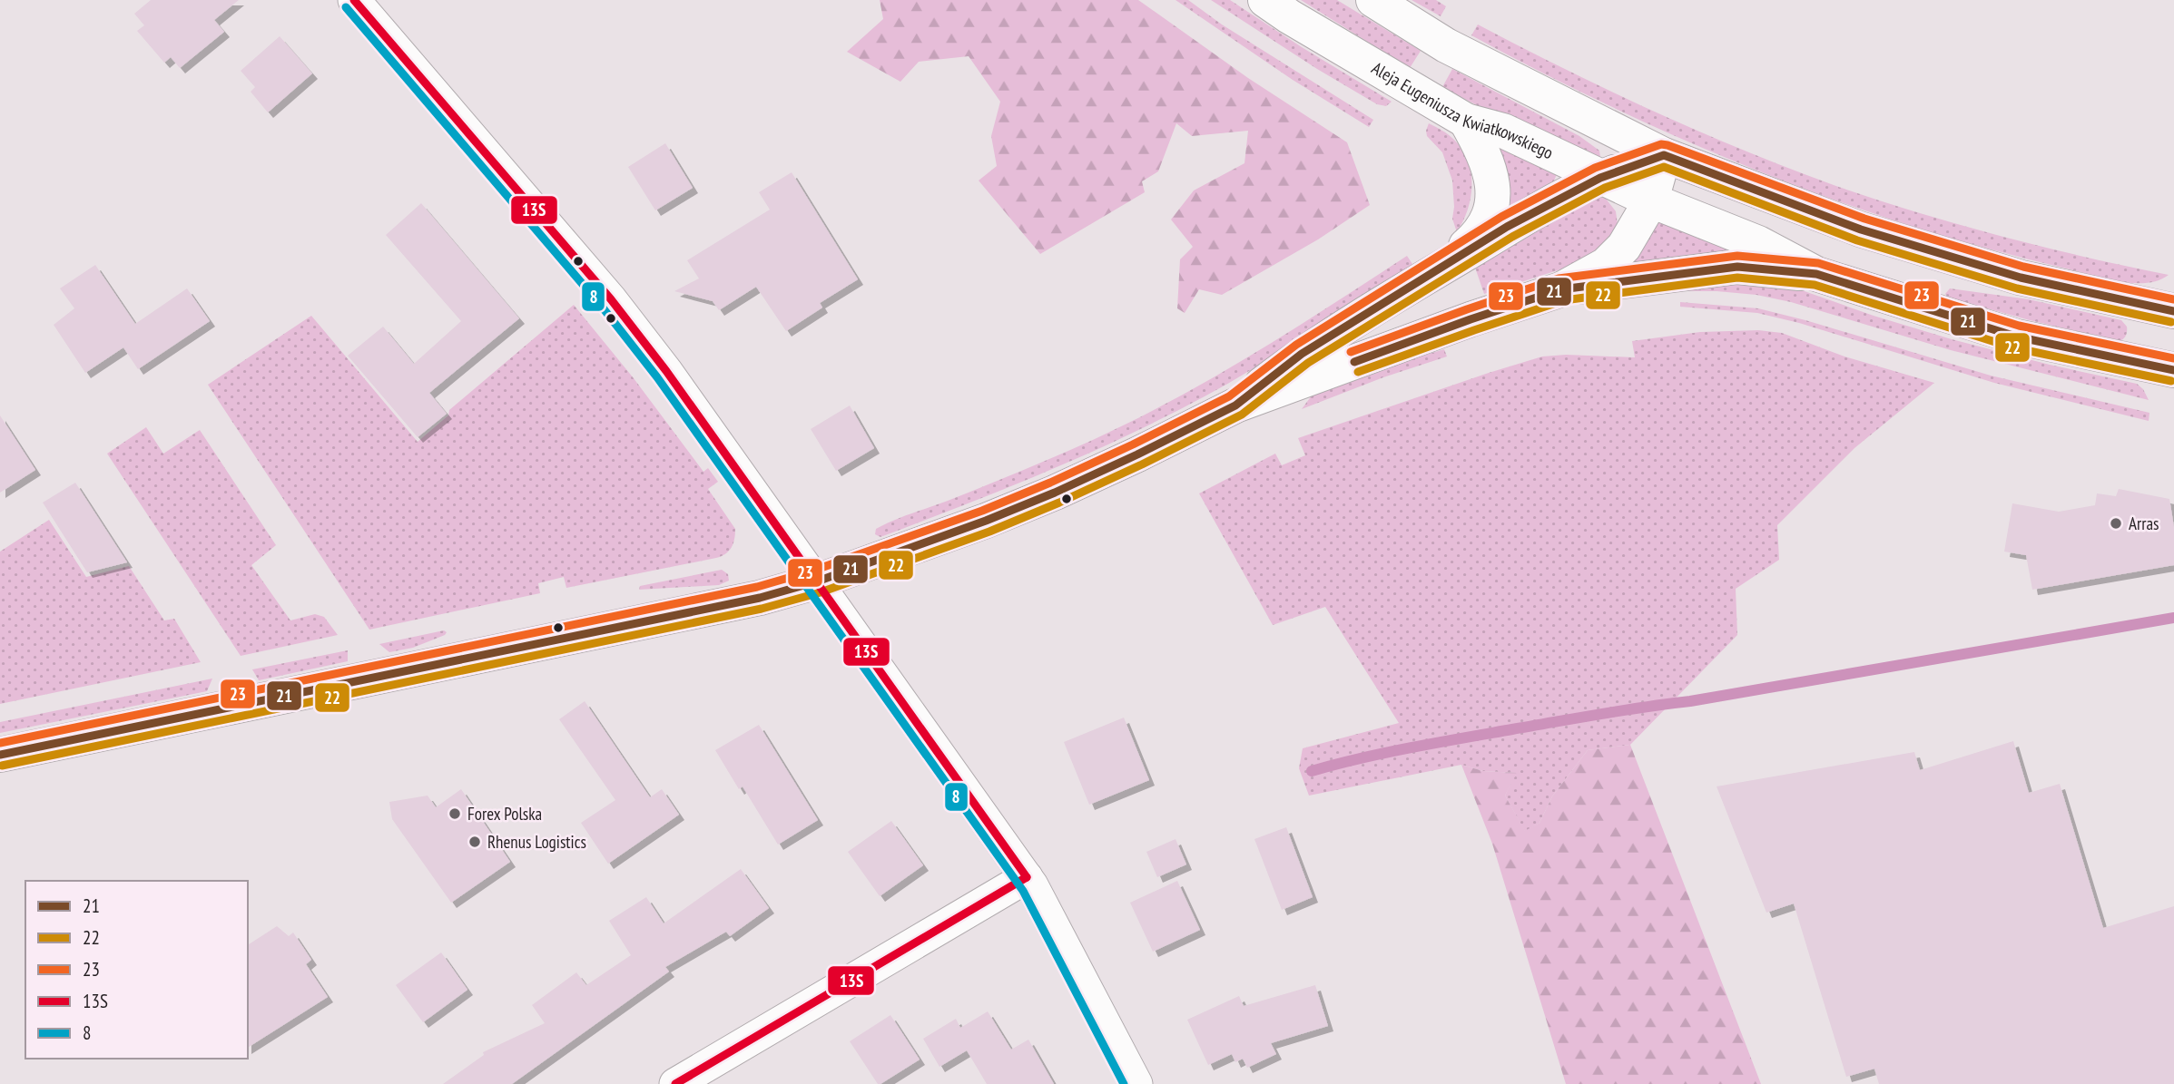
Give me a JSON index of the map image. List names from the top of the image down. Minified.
{"streets":{"street":["Aleja Eugeniusza Kwiatkowskiego"]},"places":["Arras","Forex Polska","Rhenus Logistics"],"lines":["transit line 13S","transit line 8","transit line 23","transit line 21","transit line 22"],"legend":["21","22","23","13S","8"]}
